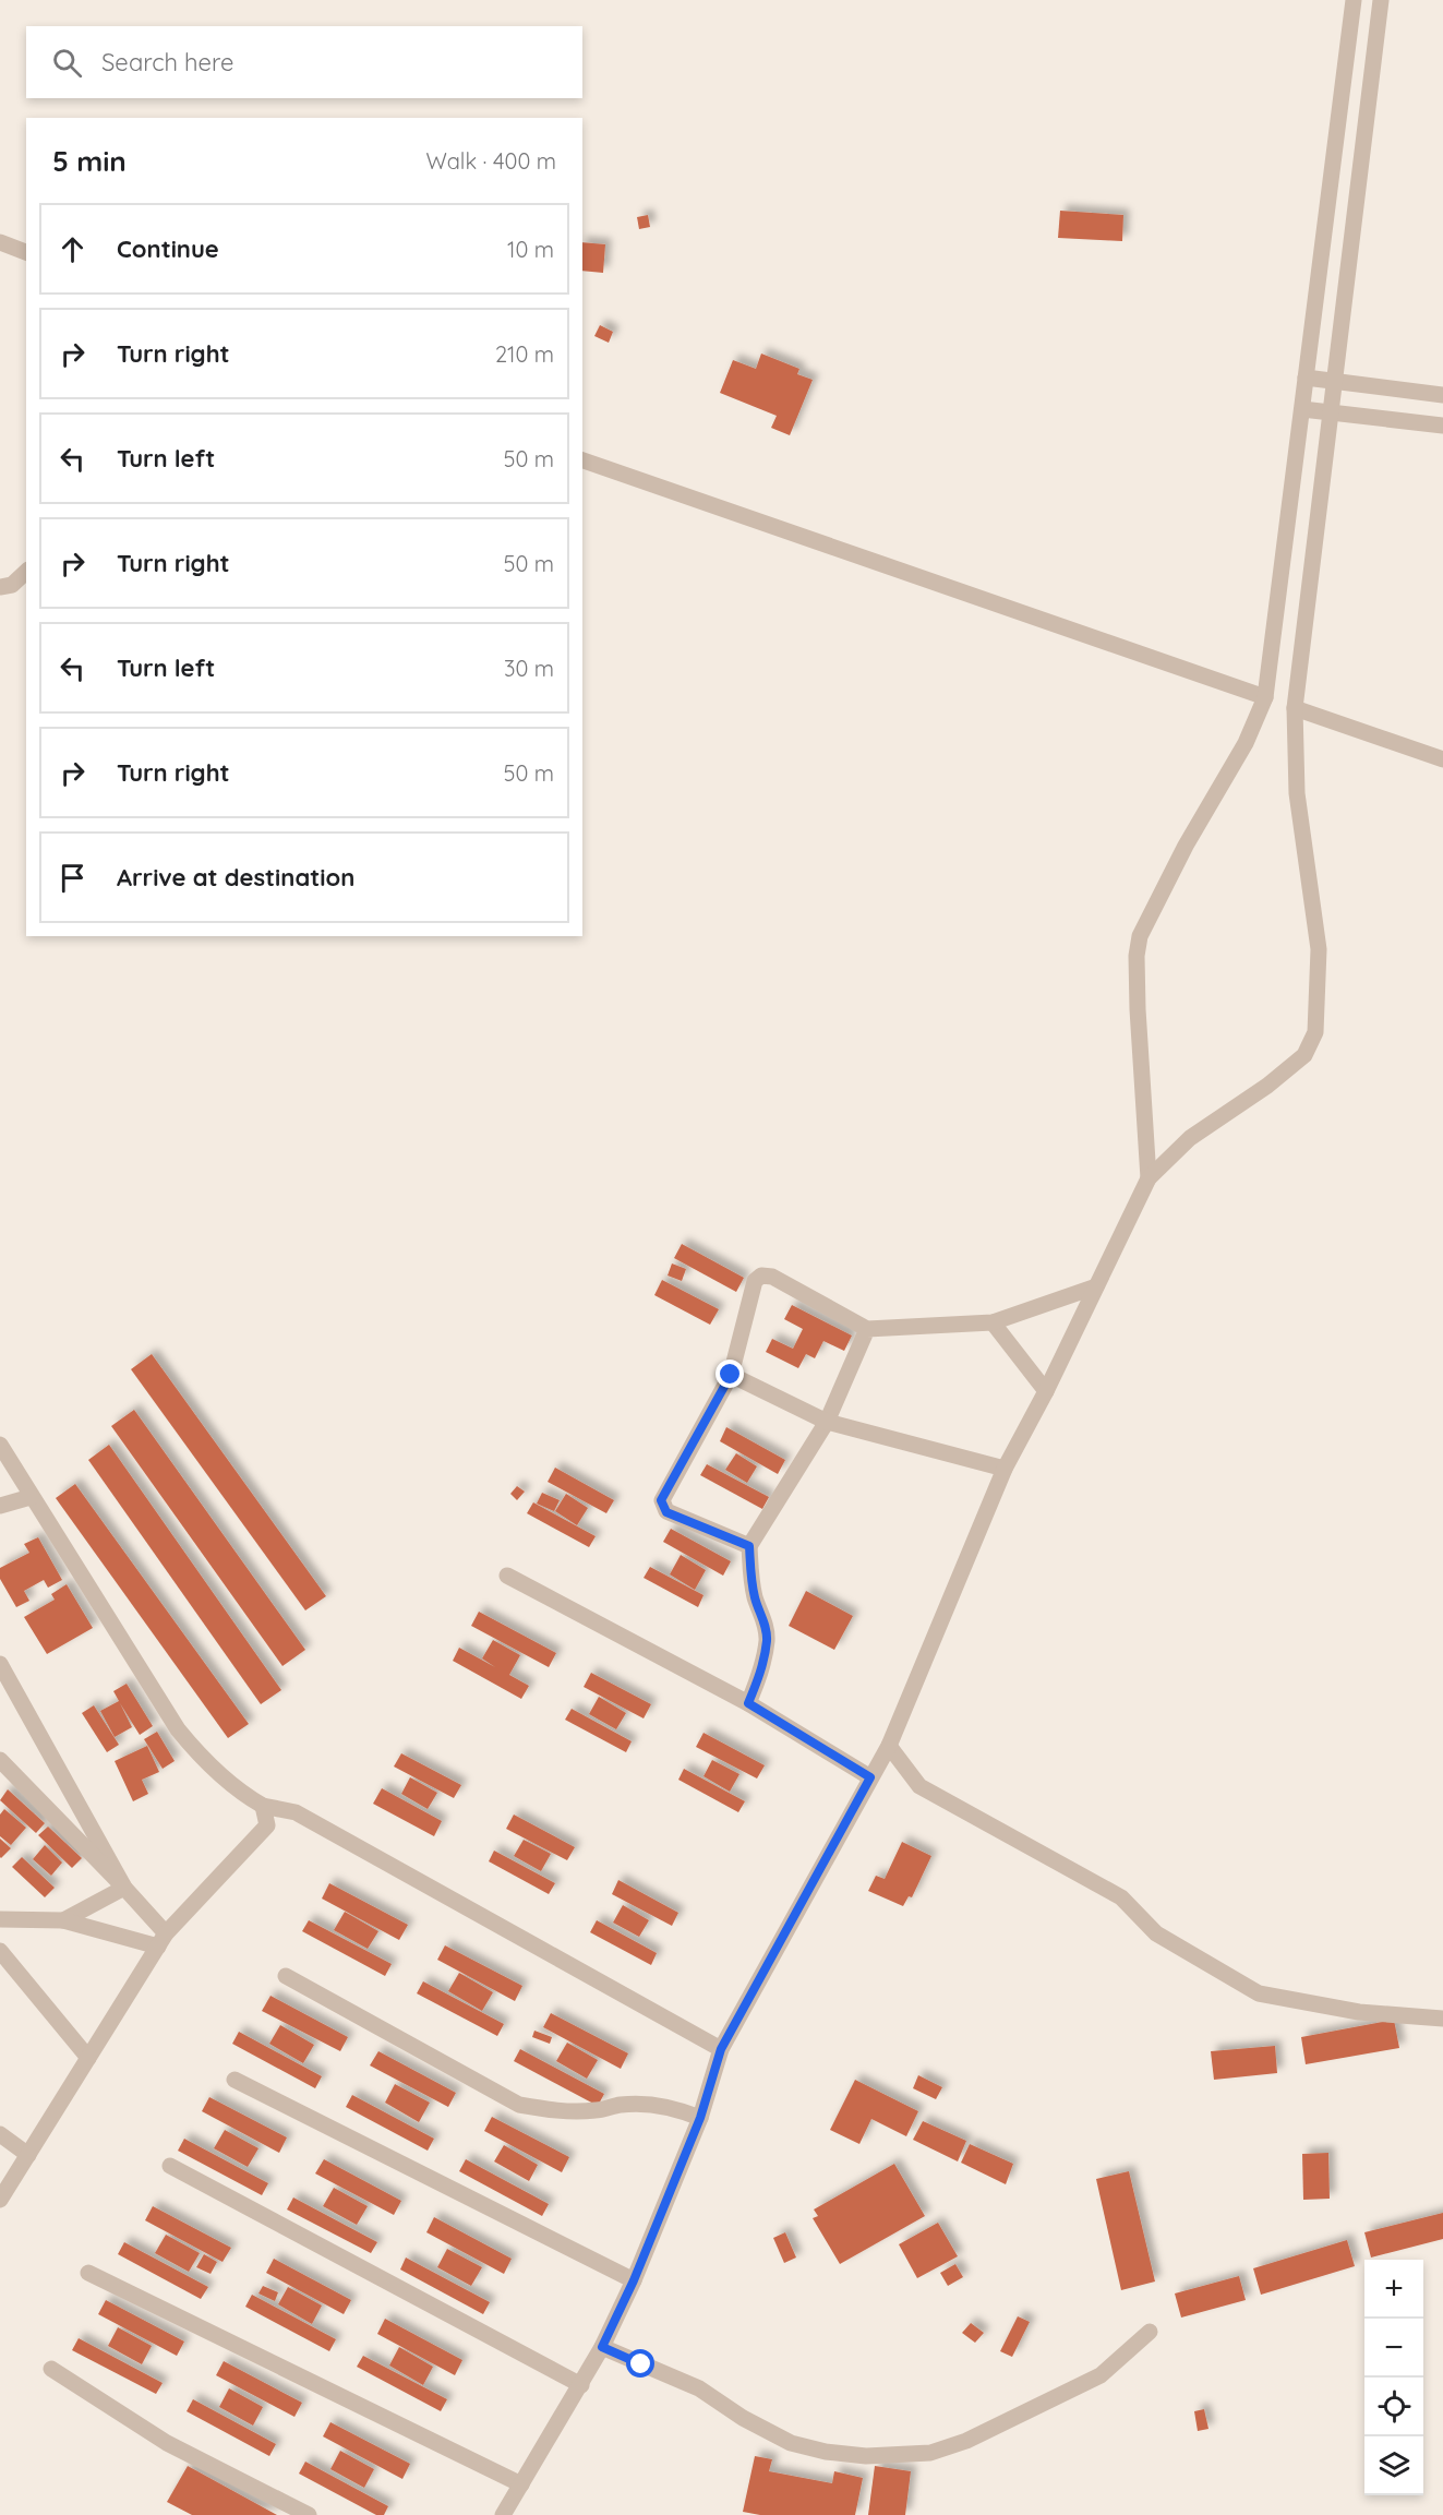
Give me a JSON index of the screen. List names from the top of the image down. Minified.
{"page":{"search":"Search here","heading":["5 min","Walk · 400 m"],"list":[["Continue","10 m"],["Turn right","210 m"],["Turn left","50 m"],["Turn right","50 m"],["Turn left","30 m"],["Turn right","50 m"],"Arrive at destination"],"map_buttons":["+","−"]}}
